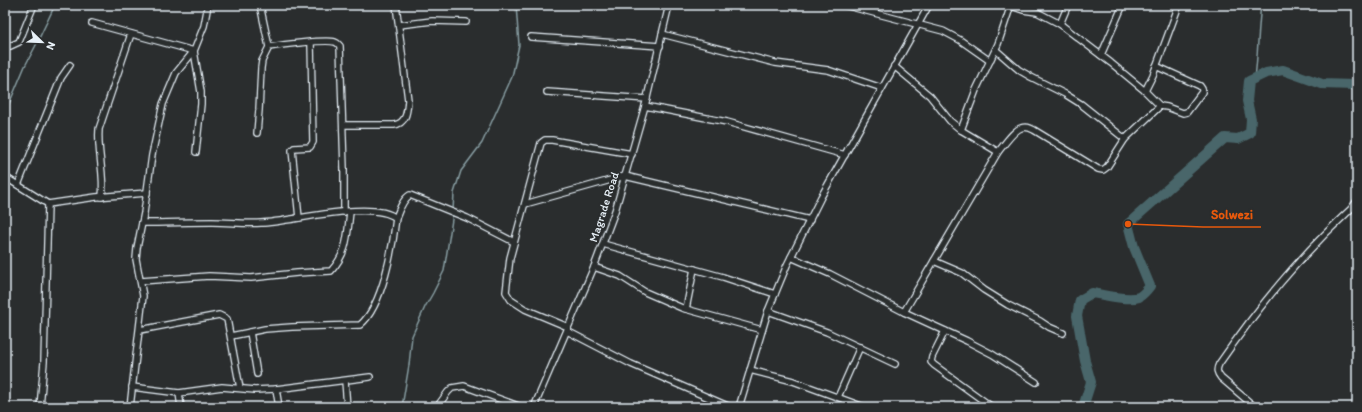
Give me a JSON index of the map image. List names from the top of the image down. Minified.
{"streets":{"street":["Magrade Road"]},"places":["Solwezi"],"north":"bottom right"}
